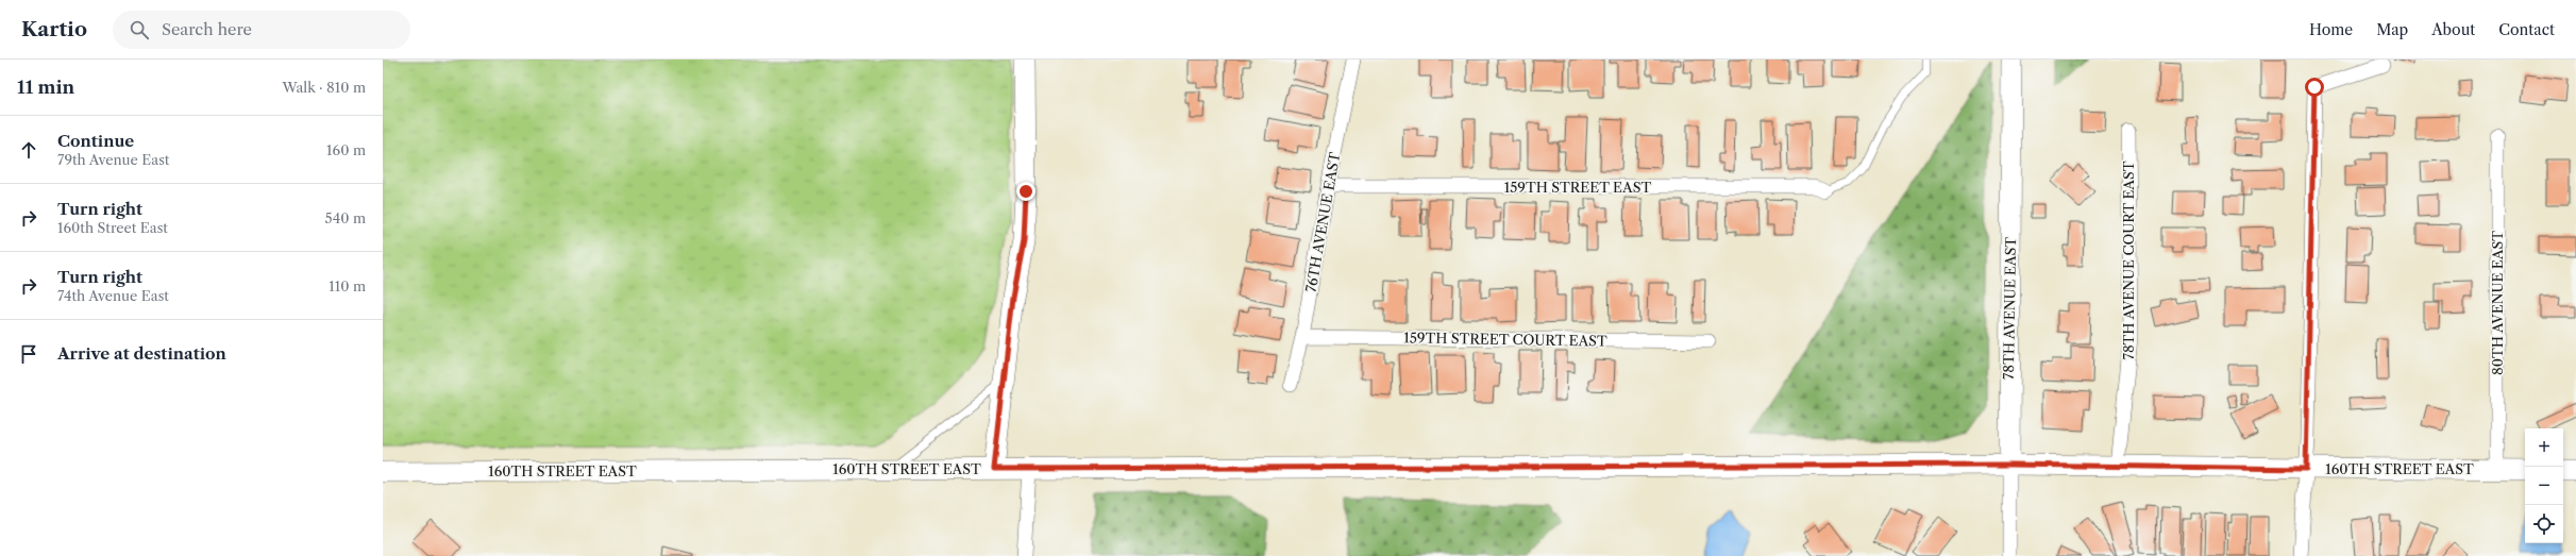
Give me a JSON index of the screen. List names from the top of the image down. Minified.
{"streets":{"main road":["78TH AVENUE EAST","160TH STREET EAST"],"street":["159TH STREET EAST","76TH AVENUE EAST","78TH AVENUE COURT EAST","80TH AVENUE EAST","159TH STREET COURT EAST"]},"crossings":[["159TH STREET EAST","76TH AVENUE EAST"],["76TH AVENUE EAST","159TH STREET COURT EAST"],["78TH AVENUE COURT EAST","160TH STREET EAST"],["80TH AVENUE EAST","160TH STREET EAST"],["78TH AVENUE EAST","160TH STREET EAST"]],"page":{"header":"Kartio","search":"Search here","nav":["Home","Map","About","Contact"],"heading":["11 min","Walk · 810 m"],"list":[["Continue","79th Avenue East","160 m"],["Turn right","160th Street East","540 m"],["Turn right","74th Avenue East","110 m"],"Arrive at destination"],"map_buttons":["+","−"]}}
